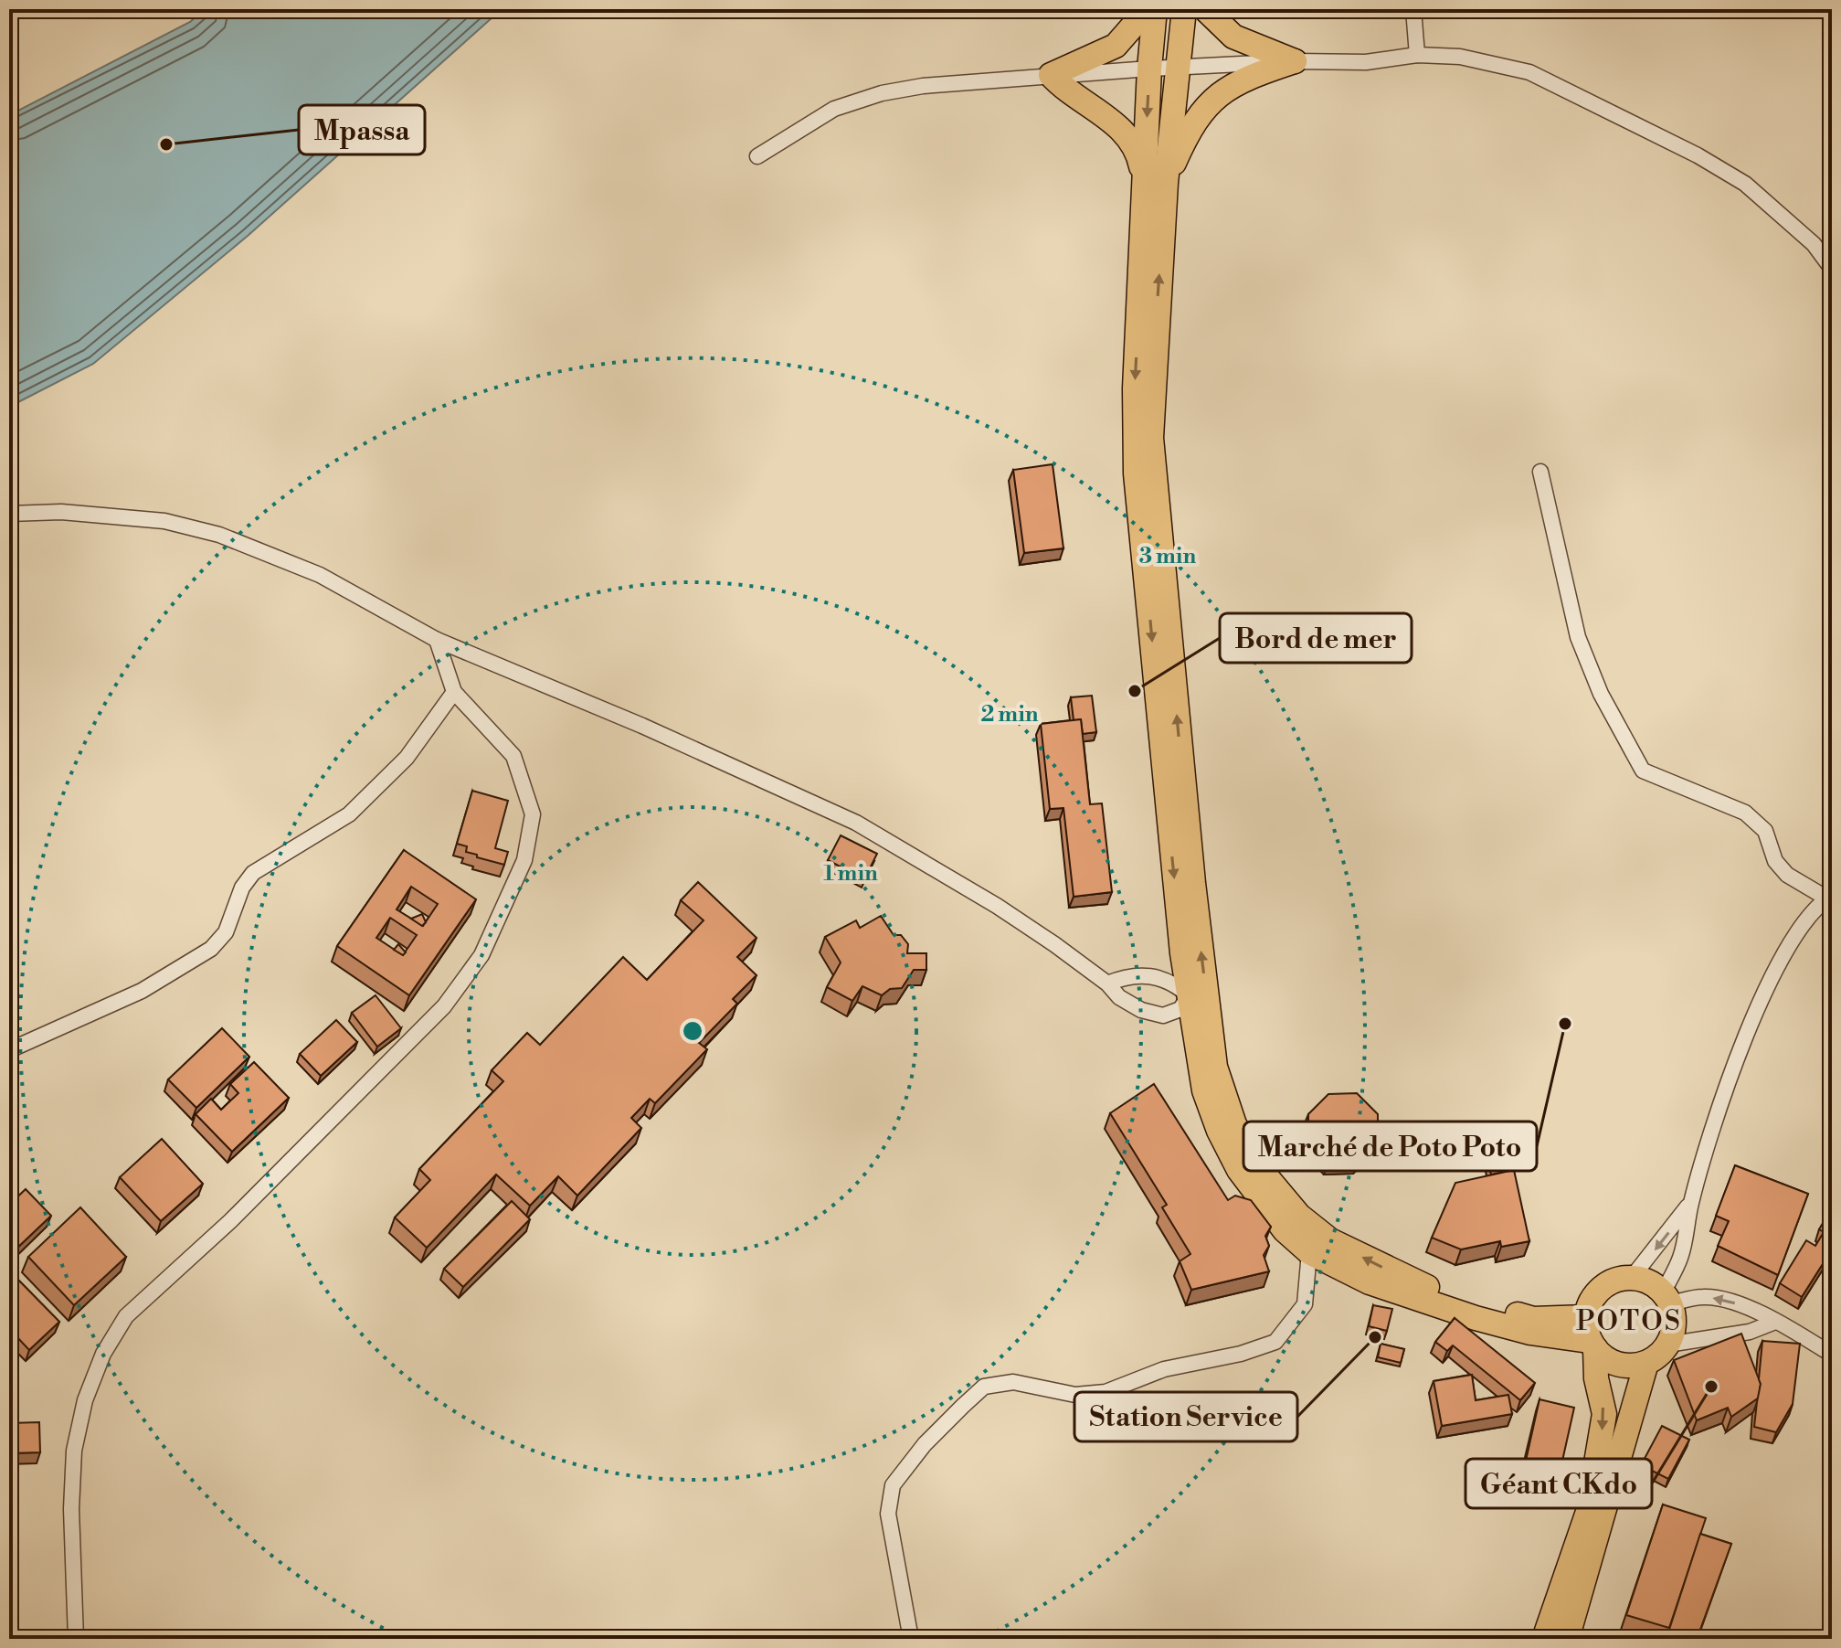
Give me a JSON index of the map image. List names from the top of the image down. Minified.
{"districts":["POTOS"],"places":["Mpassa","Bord de mer","Marché de Poto Poto","Station Service","Géant CKdo"],"rings":["3 min","2 min","1 min"]}
